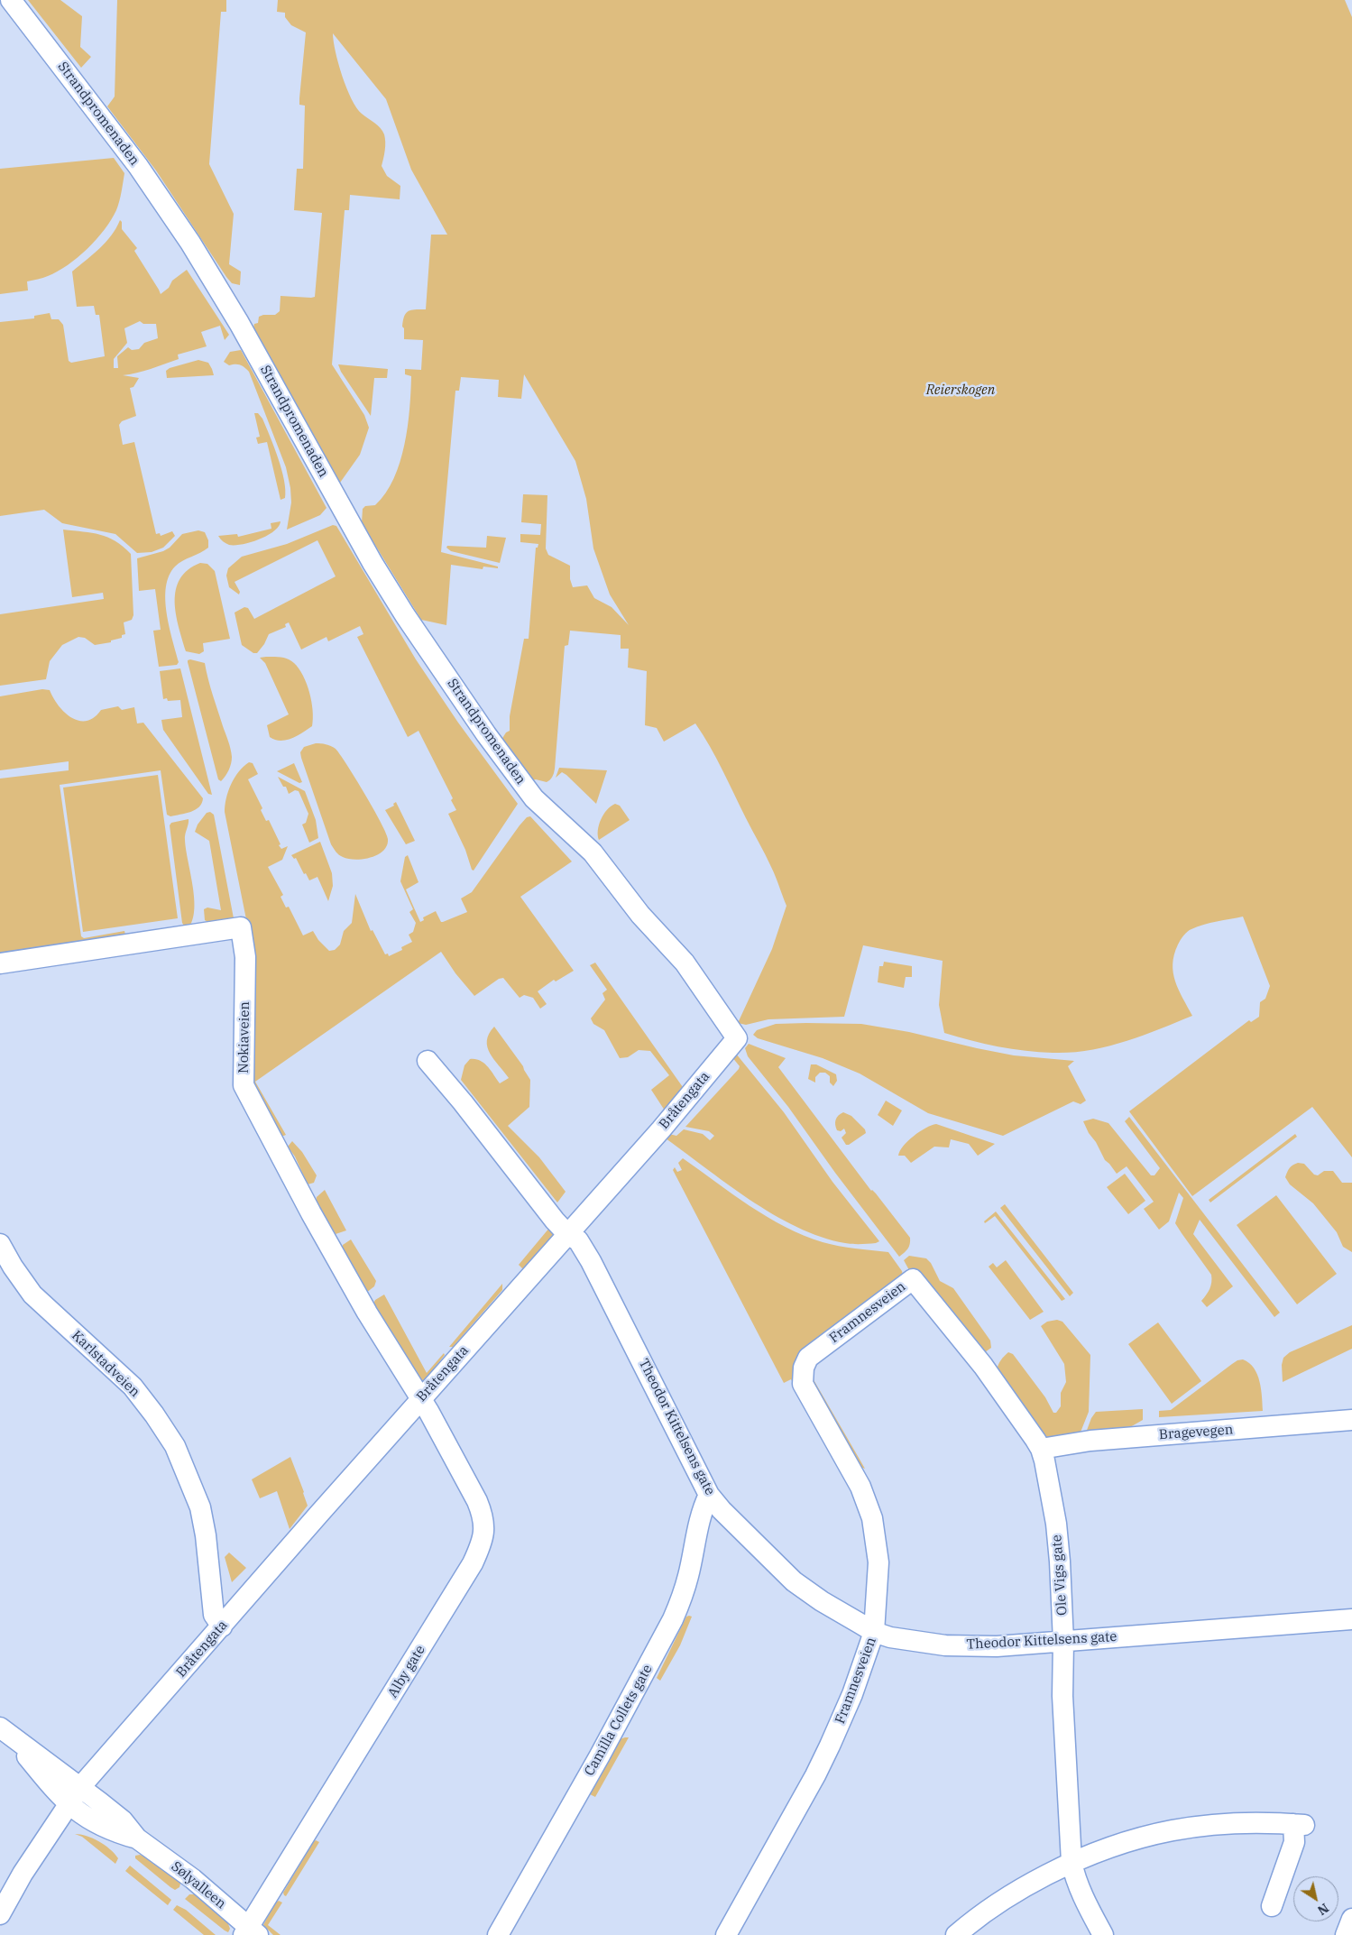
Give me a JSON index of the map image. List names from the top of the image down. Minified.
{"streets":{"street":["Strandpromenaden","Nokiaveien","Bråtengata","Framnesveien","Karlstadveien","Theodor Kittelsens gate","Bragevegen","Ole Vigs gate","Alby gate","Camilla Collets gate","Sølyalleen"]},"crossings":[["Strandpromenaden","Bråtengata"],["Nokiaveien","Bråtengata"],["Nokiaveien","Alby gate"],["Bråtengata","Karlstadveien"],["Bråtengata","Theodor Kittelsens gate"],["Bråtengata","Alby gate"],["Bråtengata","Sølyalleen"],["Framnesveien","Theodor Kittelsens gate"],["Framnesveien","Ole Vigs gate"],["Theodor Kittelsens gate","Ole Vigs gate"],["Theodor Kittelsens gate","Camilla Collets gate"],["Bragevegen","Ole Vigs gate"],["Alby gate","Sølyalleen"]],"parks":["Reierskogen"],"north":"bottom right"}
